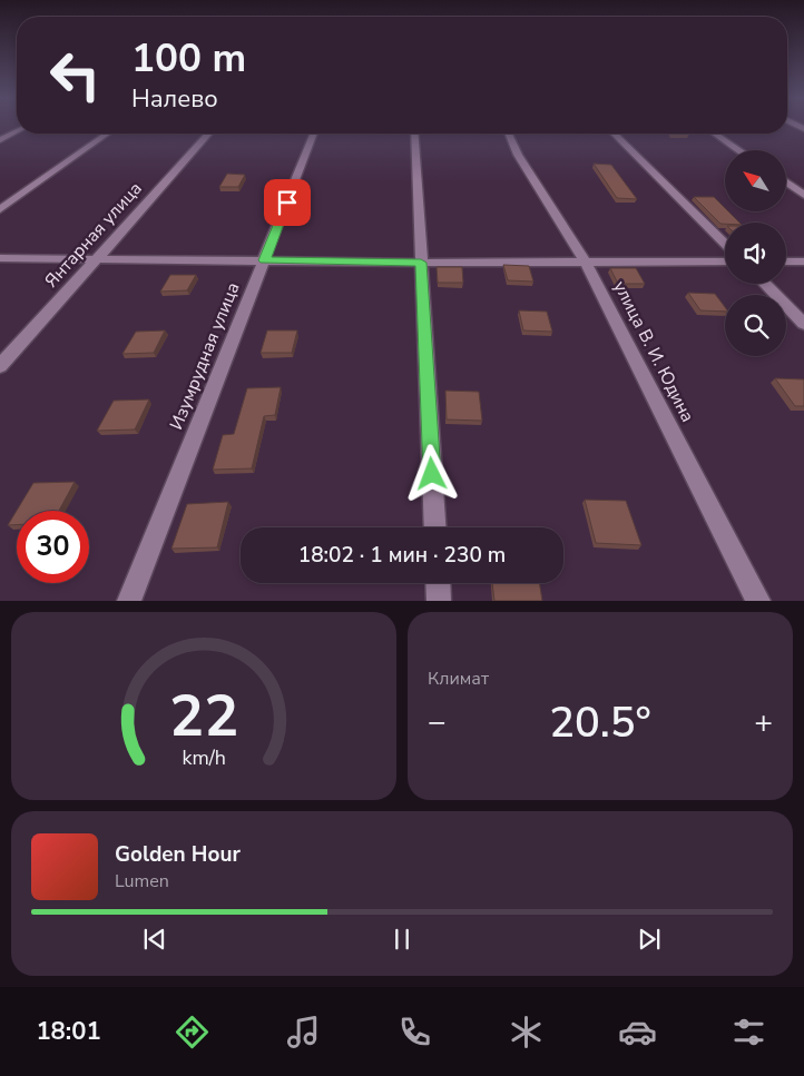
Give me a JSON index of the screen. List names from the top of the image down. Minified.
{"streets":{"street":["Янтарная улица","улица В. И. Юдина","Изумрудная улица"]},"north":"top left","page":{"turn":["100 m","Налево"],"limit":"30","trip":"18:02 · 1 мин · 230 m","tile":"Климат","heat":["−","20.5°","+"],"song":["Golden Hour","Lumen"],"tabs":"18:01","gauge":["22","km/h"]}}
